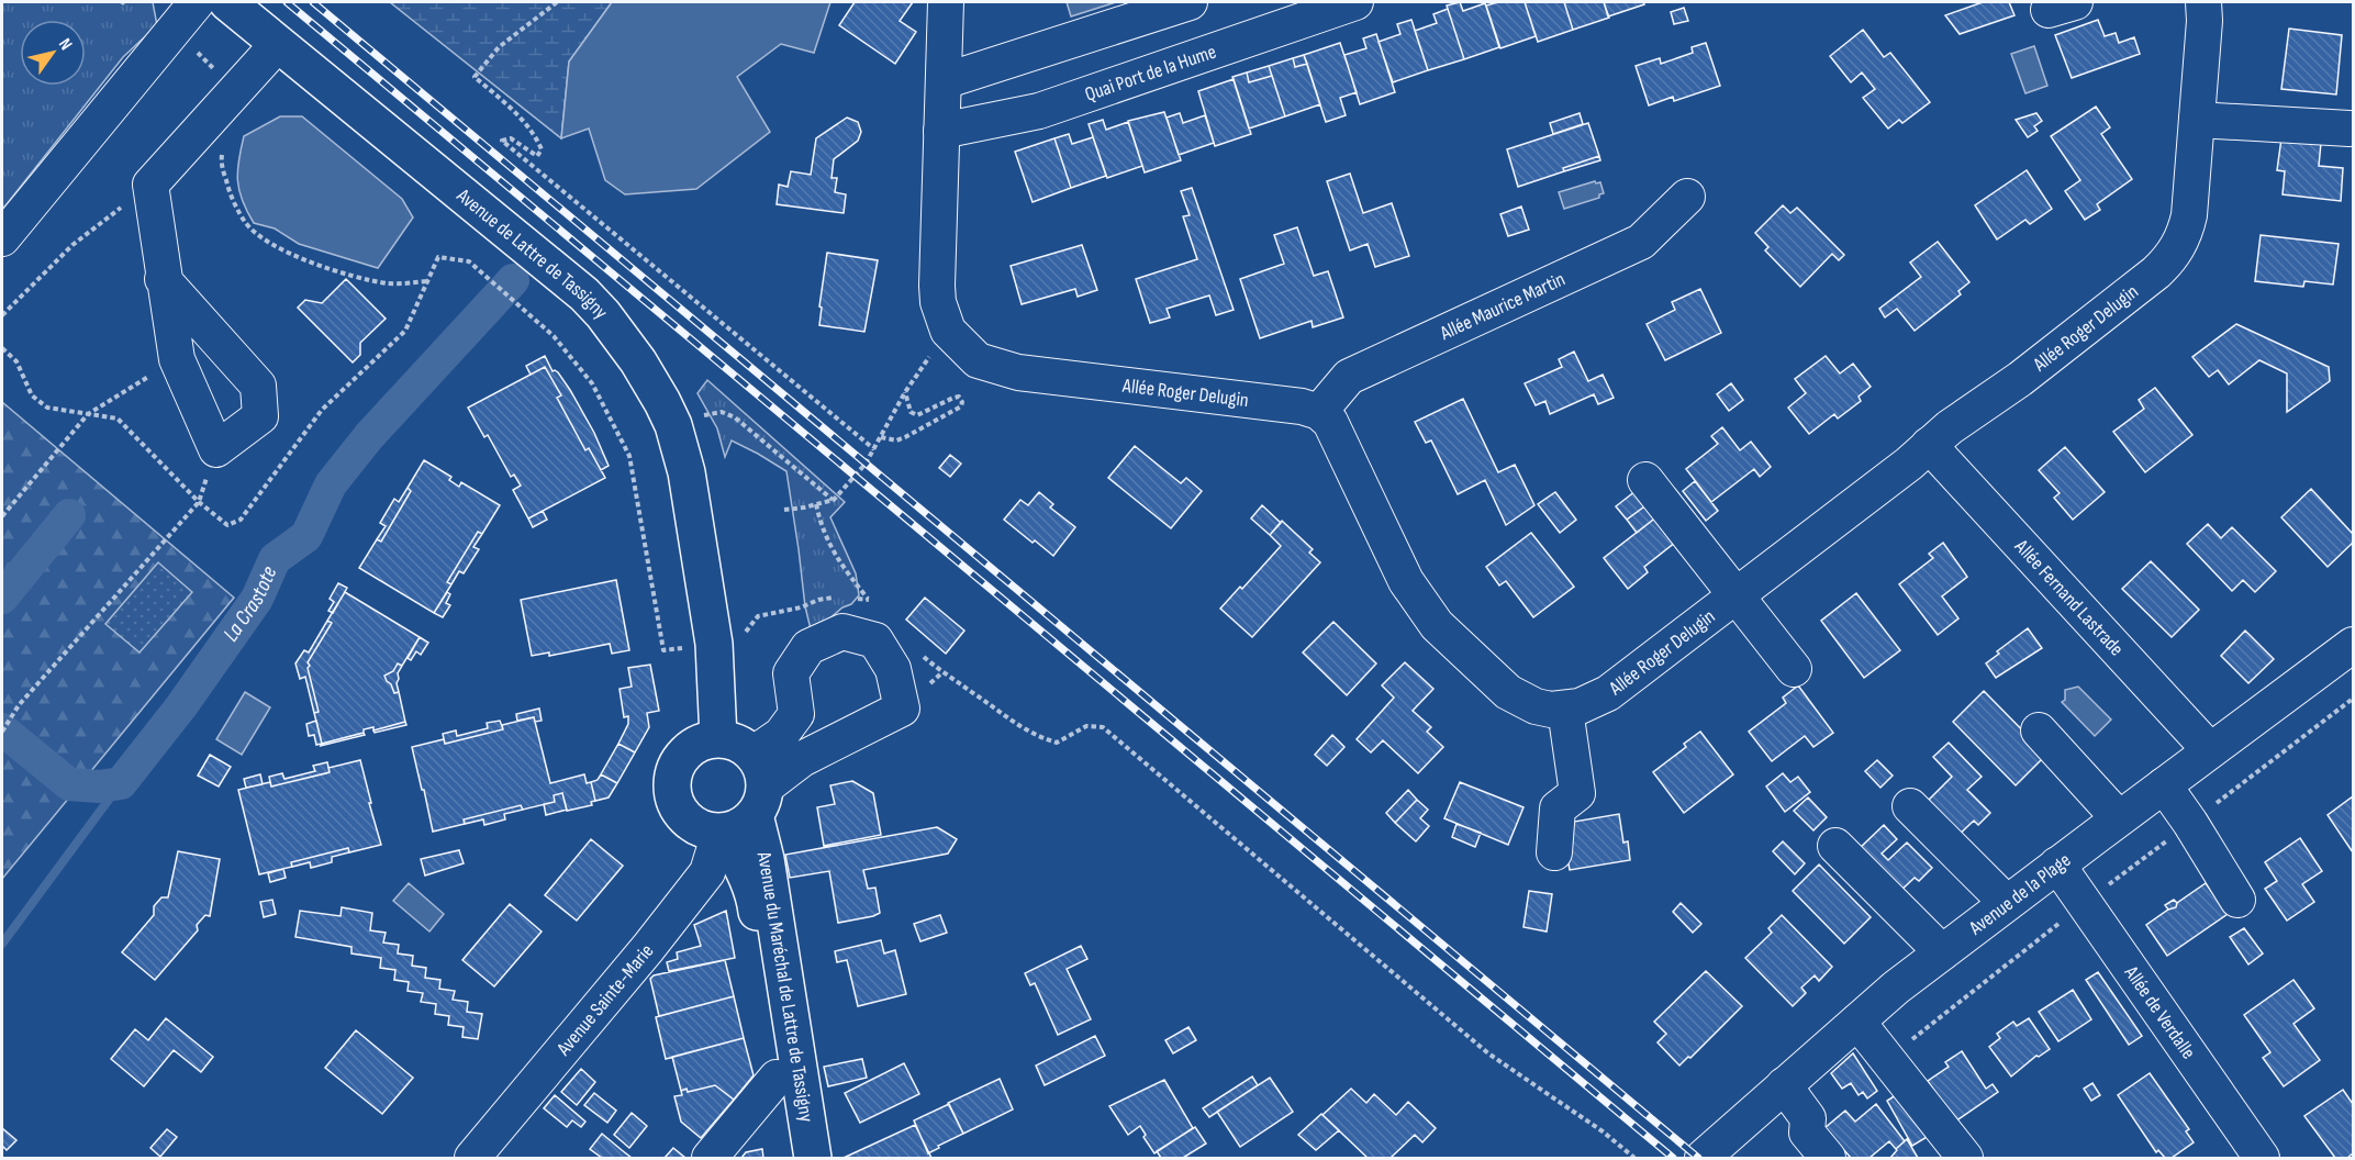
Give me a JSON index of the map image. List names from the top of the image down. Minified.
{"streets":{"main road":["Avenue de Lattre de Tassigny","Avenue du Maréchal de Lattre de Tassigny"],"street":["Quai Port de la Hume","Allée Maurice Martin","Allée Roger Delugin","Allée Fernand Lastrade","Avenue de la Plage","Avenue Sainte-Marie","Allée de Verdalle"]},"crossings":[["Avenue de Lattre de Tassigny","Avenue du Maréchal de Lattre de Tassigny"],["Avenue de Lattre de Tassigny","Avenue Sainte-Marie"],["Allée Maurice Martin","Allée Roger Delugin"],["Allée Roger Delugin","Allée Fernand Lastrade"],["Allée Fernand Lastrade","Avenue de la Plage"],["Avenue de la Plage","Allée de Verdalle"],["Avenue du Maréchal de Lattre de Tassigny","Avenue Sainte-Marie"]],"water":["La Crastote"],"north":"top right"}
